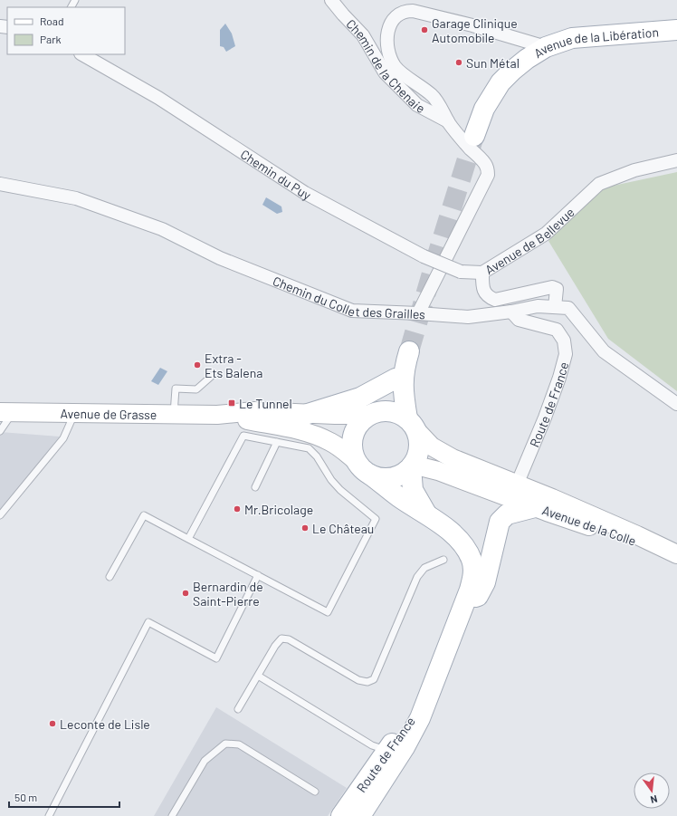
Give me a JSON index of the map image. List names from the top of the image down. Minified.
{"streets":{"main road":["Avenue de la Libération","Route de France","Avenue de Grasse","Avenue de la Colle"],"street":["Chemin de la Chenaie","Chemin du Puy","Avenue de Bellevue","Chemin du Collet des Grailles"]},"crossings":[["Chemin du Puy","Avenue de Bellevue"],["Avenue de Bellevue","Chemin du Collet des Grailles"],["Chemin du Collet des Grailles","Route de France"],["Route de France","Avenue de Grasse"],["Route de France","Avenue de la Colle"],["Avenue de Grasse","Avenue de la Colle"]],"places":{"other":["Garage Clinique Automobile","Sun Métal","Extra - Ets Balena","Mr.Bricolage","Le Château","Bernardin de Saint-Pierre","Leconte de Lisle"],"transit":["Le Tunnel"]},"legend":["Road","Park"],"scale_bar":"50 m","north":"bottom"}
